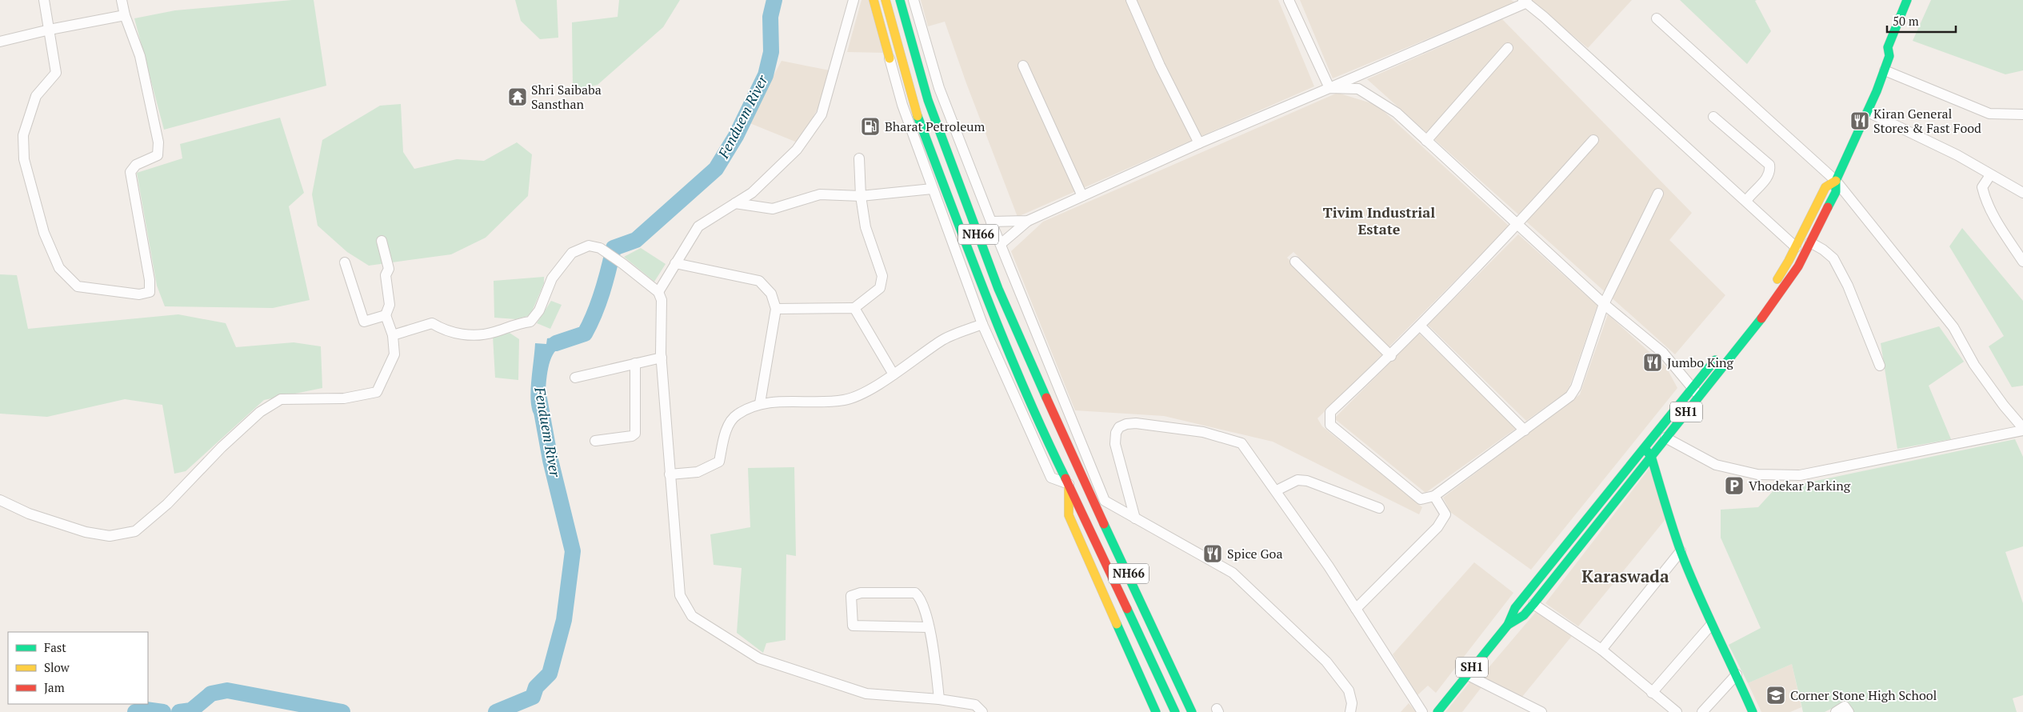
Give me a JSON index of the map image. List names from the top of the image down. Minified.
{"streets":{"main road":["NH66","SH1"]},"districts":["Tivim Industrial Estate","Karaswada"],"water":["Fenduem River"],"places":{"temple":["Shri Saibaba Sansthan"],"restaurant":["Kiran General Stores & Fast Food","Jumbo King","Spice Goa"],"fuel station":["Bharat Petroleum"],"parking":["Vhodekar Parking"],"school or university":["Corner Stone High School"]},"legend":["Fast","Slow","Jam"],"scale_bar":"50 m"}
